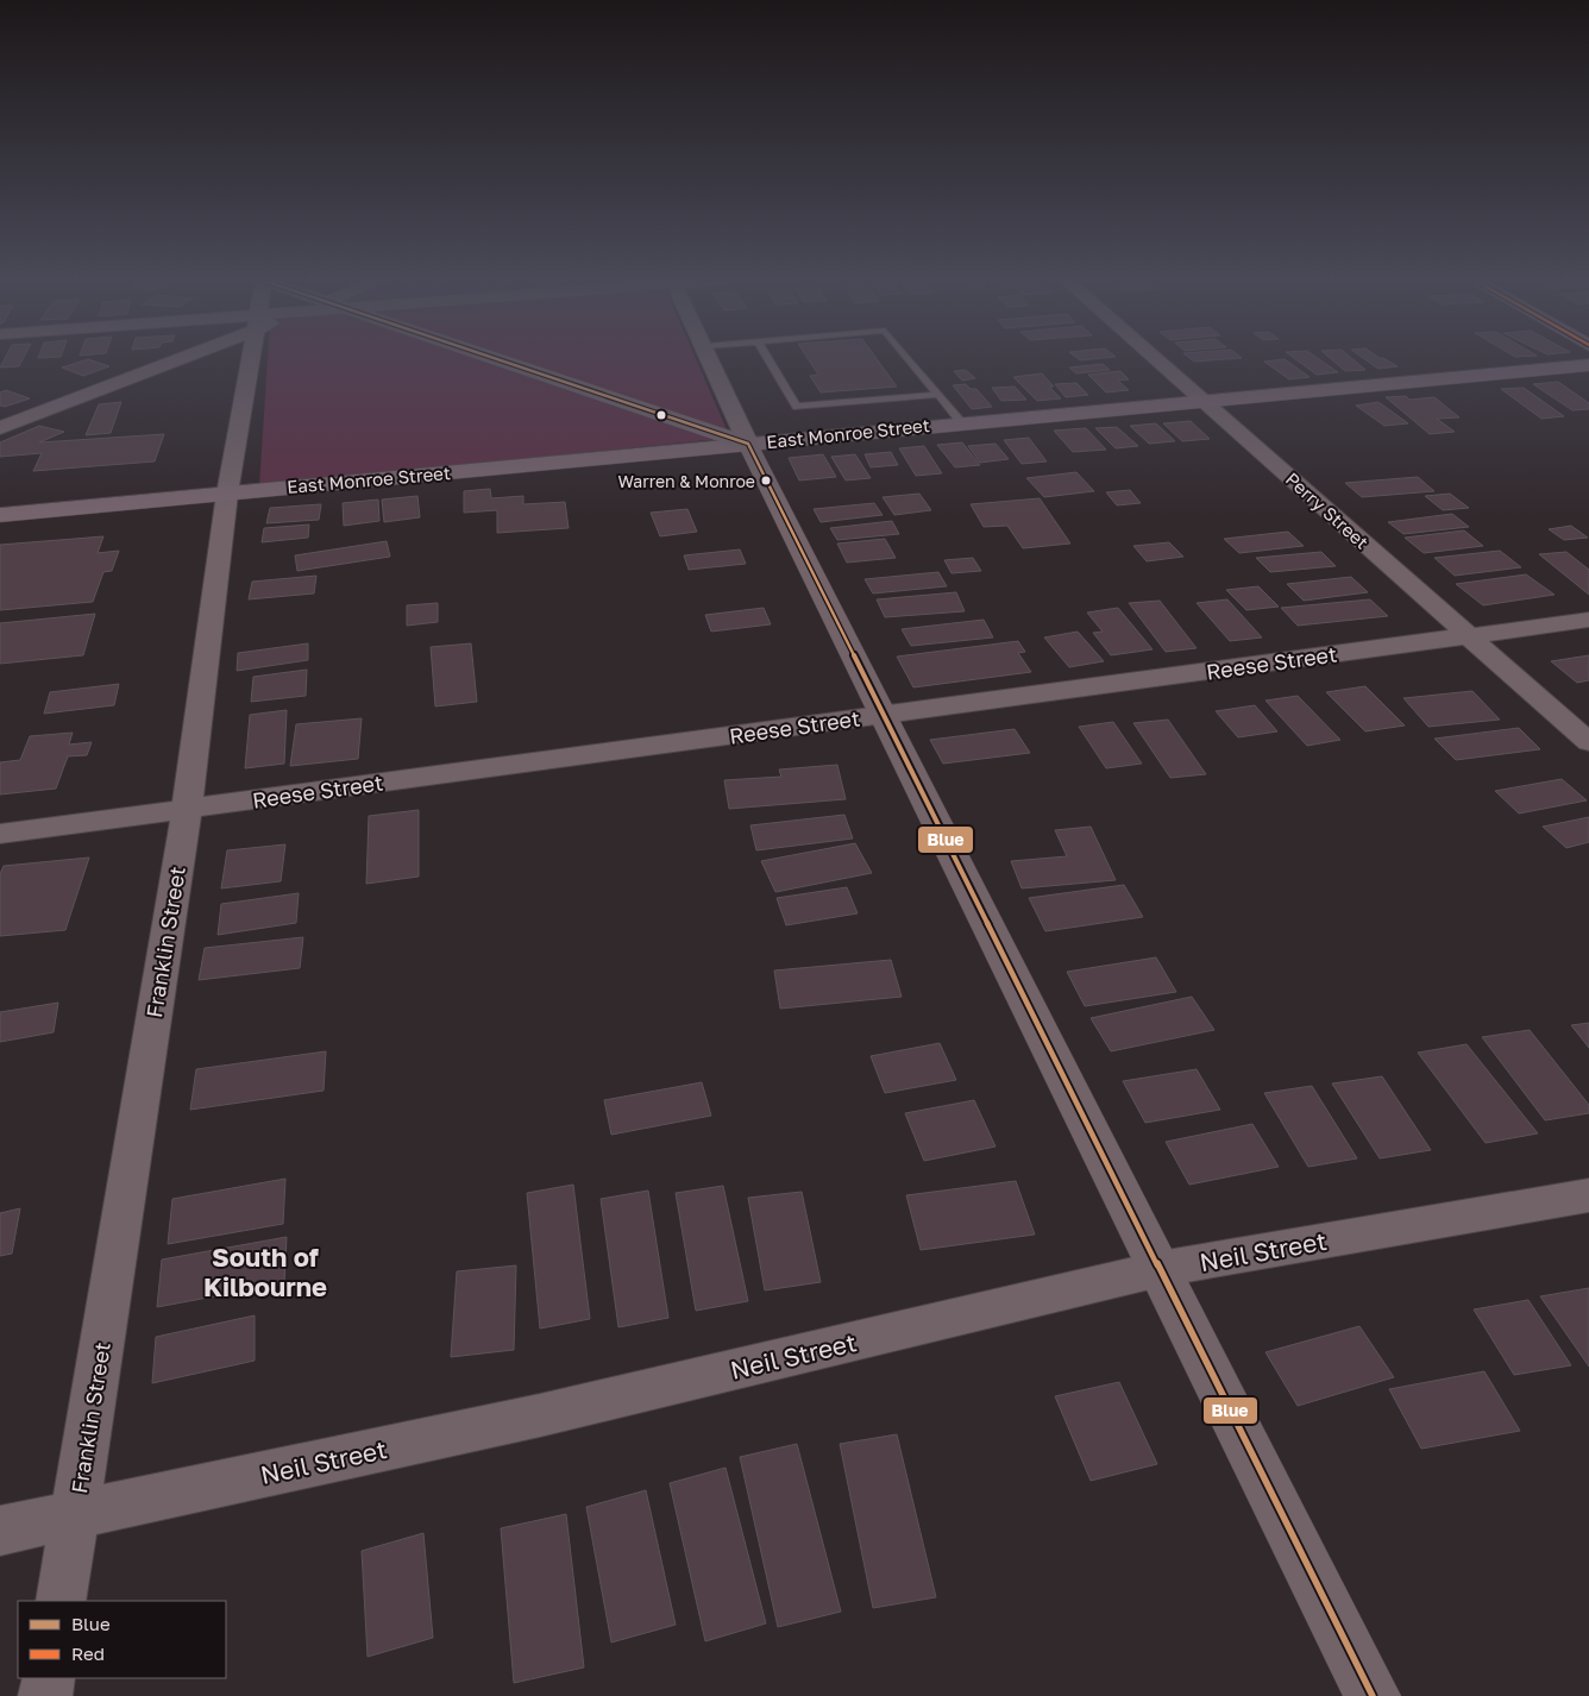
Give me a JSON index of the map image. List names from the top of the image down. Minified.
{"streets":{"main road":["East Monroe Street"],"street":["Perry Street","Reese Street","Franklin Street","Neil Street"]},"crossings":[["East Monroe Street","Perry Street"],["East Monroe Street","Franklin Street"],["Perry Street","Reese Street"],["Reese Street","Franklin Street"],["Franklin Street","Neil Street"]],"districts":["South of Kilbourne"],"places":["Warren & Monroe"],"lines":["transit line Blue"],"legend":["Blue","Red"]}
